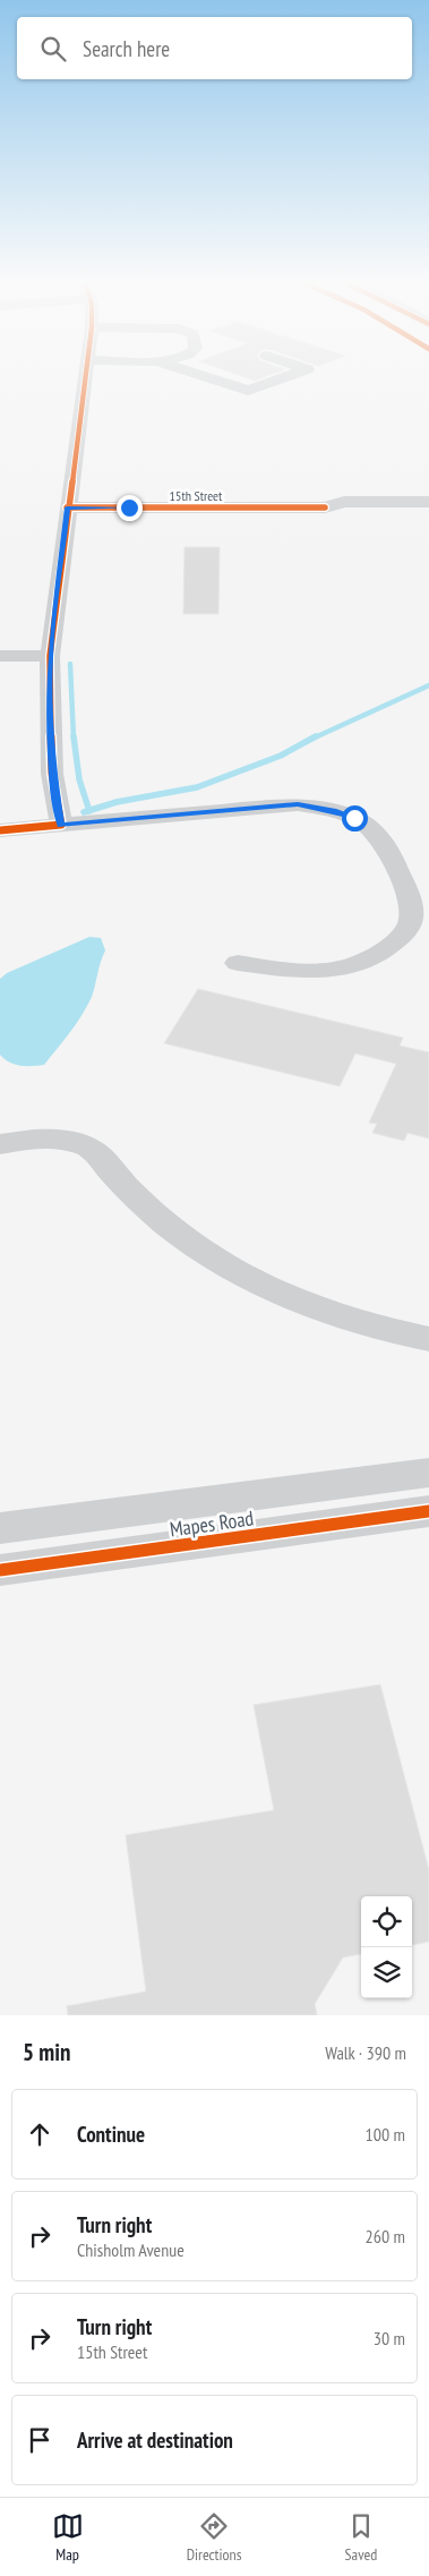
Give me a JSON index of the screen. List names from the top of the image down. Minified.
{"streets":{"street":["15th Street","Mapes Road"]},"page":{"search":"Search here","heading":["5 min","Walk · 390 m"],"list":[["Continue","100 m"],["Turn right","Chisholm Avenue","260 m"],["Turn right","15th Street","30 m"],"Arrive at destination"],"nav":["Map","Directions","Saved"]}}
